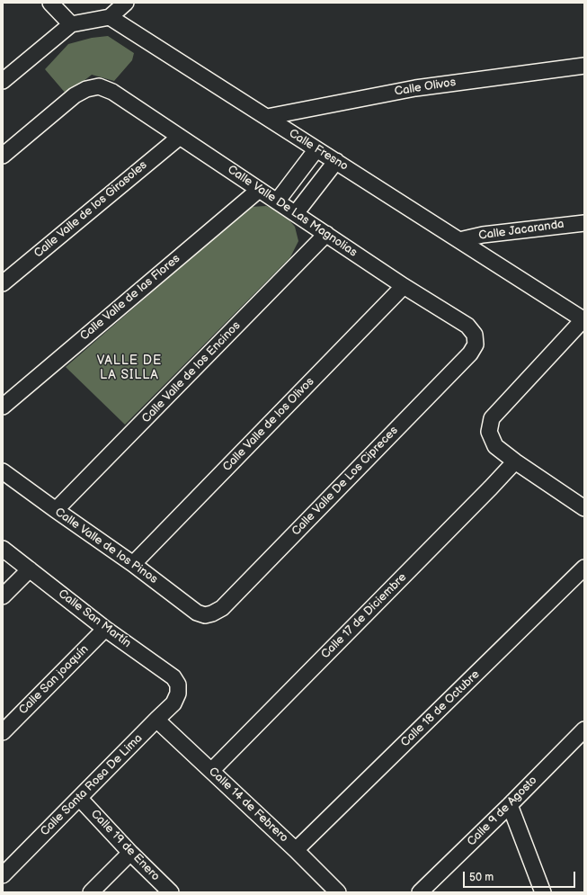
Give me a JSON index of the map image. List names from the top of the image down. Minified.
{"streets":{"street":["Calle Olivos","Calle Fresno","Calle Valle de los Girasoles","Calle Valle De Las Magnolias","Calle Jacaranda","Calle Valle de las Flores","Calle Valle de los Encinos","Calle Valle de los Olivos","Calle Valle De Los Cipreces","Calle Valle de los Pinos","Calle 17 de Diciembre","Calle San Martín","Calle San joaquín","Calle 18 de Octubre","Calle Santa Rosa De Lima","Calle 14 de Febrero","Calle 9 de Agosto","Calle 19 de Enero"]},"crossings":[["Calle Olivos","Calle Fresno"],["Calle Fresno","Calle Jacaranda"],["Calle Valle de los Girasoles","Calle Valle De Las Magnolias"],["Calle Valle De Las Magnolias","Calle Valle de las Flores"],["Calle Valle De Las Magnolias","Calle Valle de los Encinos"],["Calle Valle De Las Magnolias","Calle Valle de los Olivos"],["Calle Valle De Las Magnolias","Calle Valle De Los Cipreces"],["Calle Valle de los Encinos","Calle Valle de los Pinos"],["Calle Valle de los Olivos","Calle Valle de los Pinos"],["Calle Valle De Los Cipreces","Calle Valle de los Pinos"],["Calle 17 de Diciembre","Calle 14 de Febrero"],["Calle San Martín","Calle San joaquín"],["Calle San Martín","Calle Santa Rosa De Lima"],["Calle 18 de Octubre","Calle 14 de Febrero"],["Calle Santa Rosa De Lima","Calle 14 de Febrero"],["Calle Santa Rosa De Lima","Calle 19 de Enero"]],"districts":["VALLE DE LA SILLA"],"scale_bar":"50 m"}
